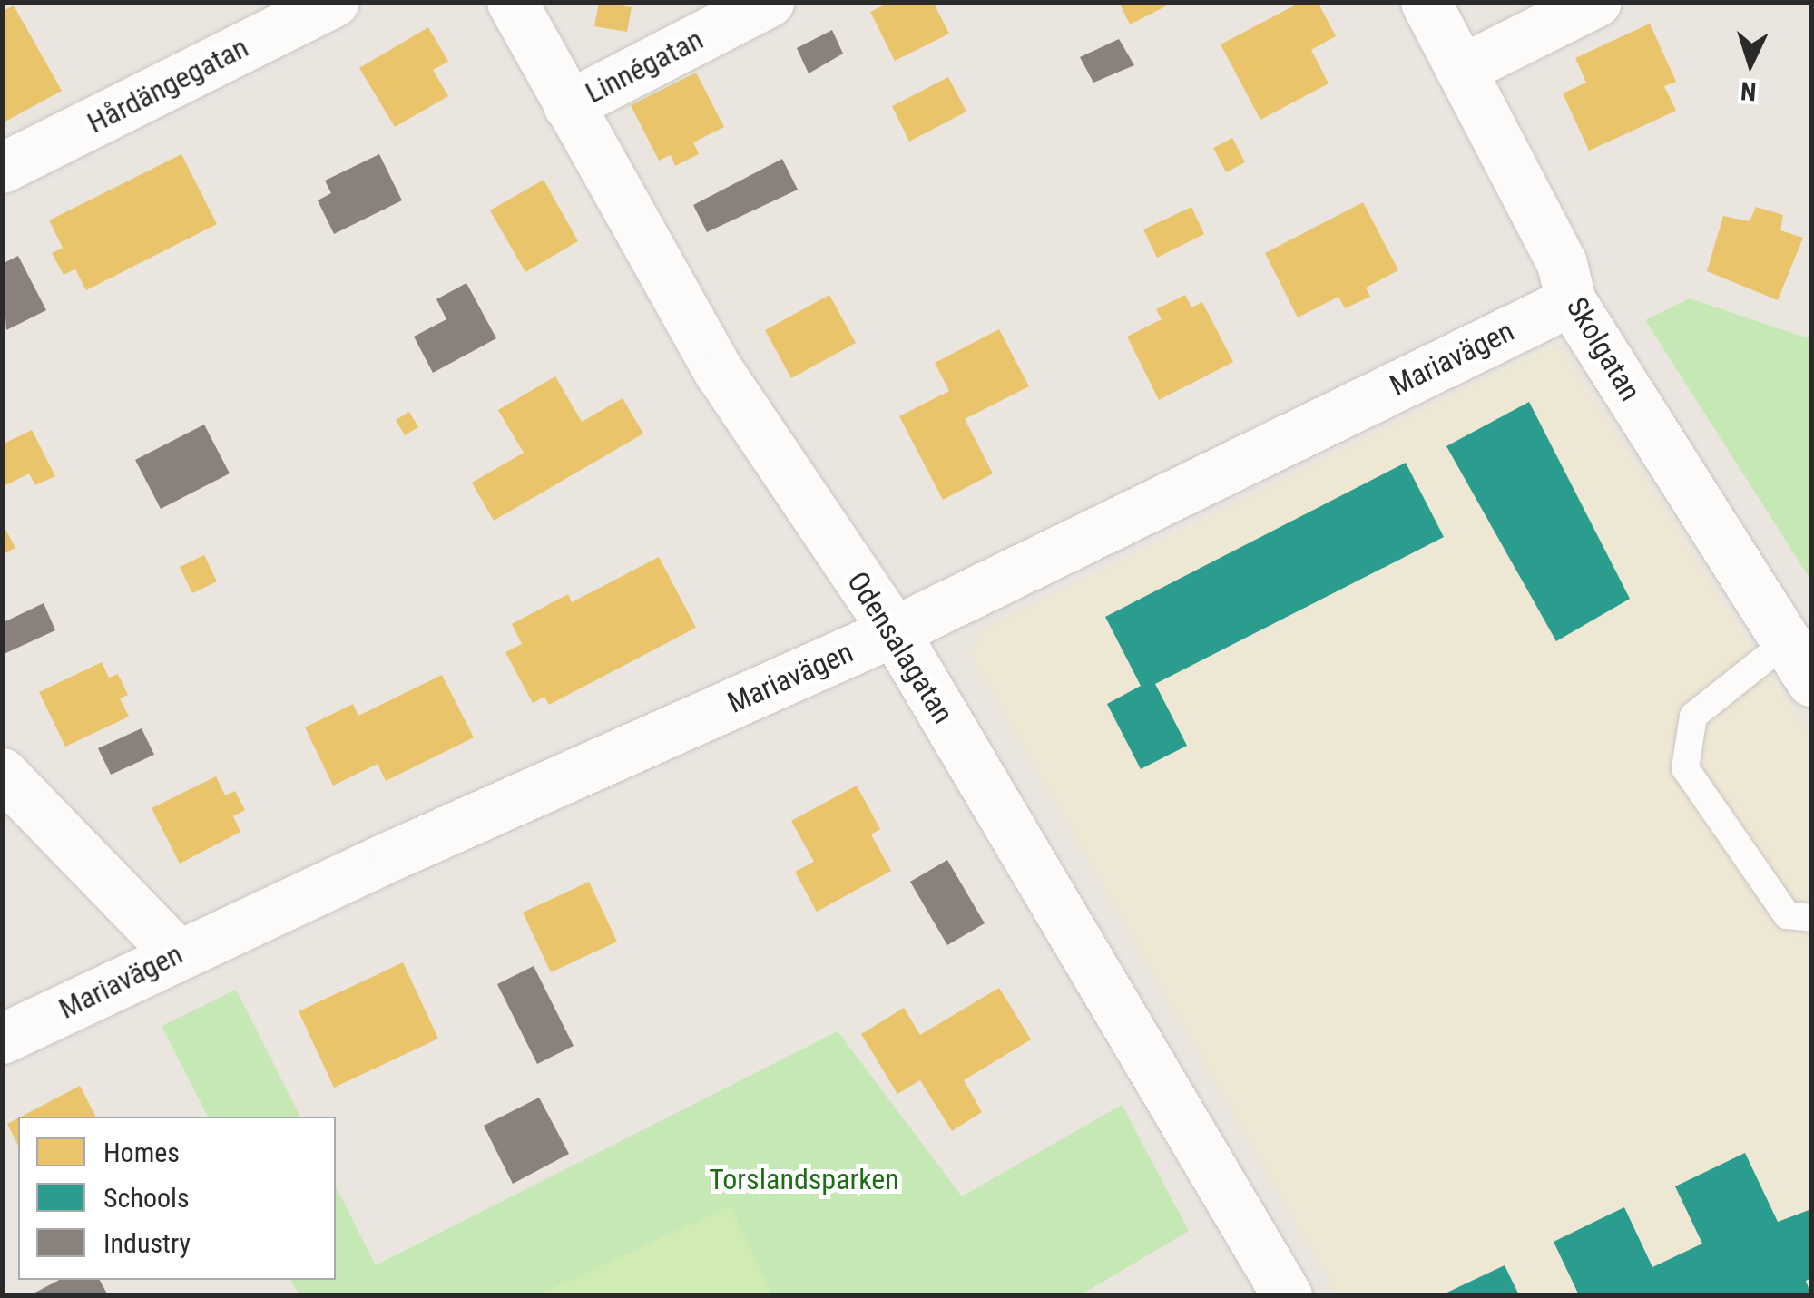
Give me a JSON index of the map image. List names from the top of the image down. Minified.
{"streets":{"street":["Linnégatan","Hårdängegatan","Skolgatan","Mariavägen","Odensalagatan"]},"crossings":[["Linnégatan","Odensalagatan"],["Skolgatan","Mariavägen"],["Mariavägen","Odensalagatan"]],"parks":["Torslandsparken"],"legend":["Homes","Schools","Industry"],"north":"bottom"}
